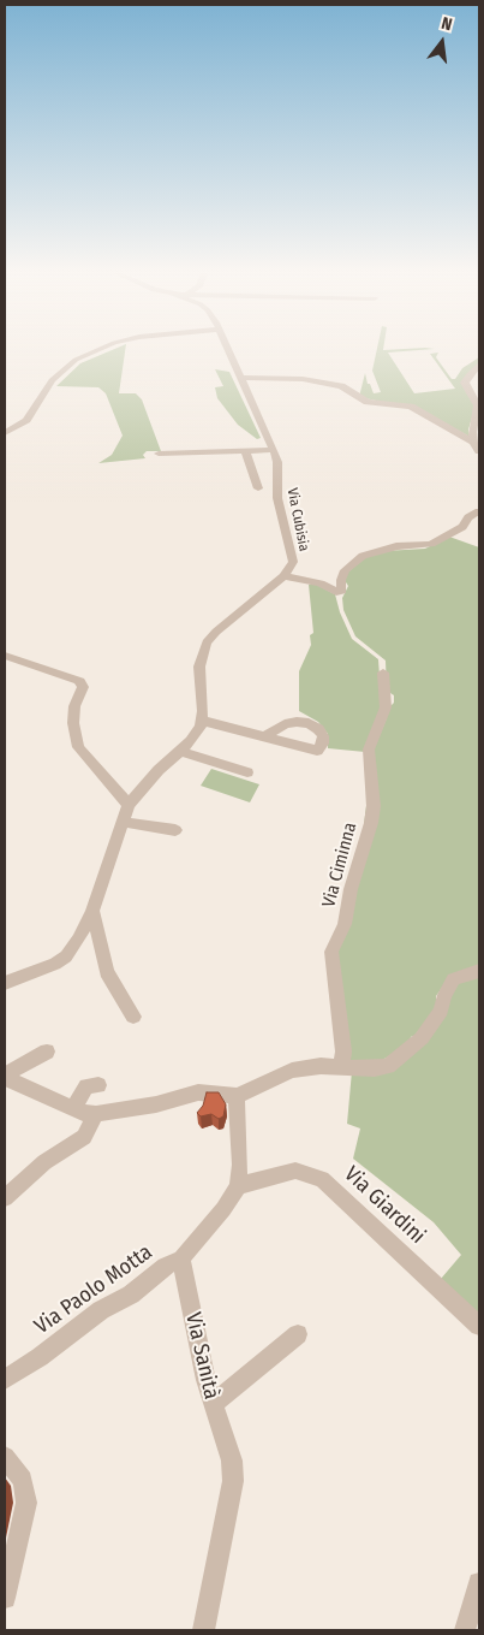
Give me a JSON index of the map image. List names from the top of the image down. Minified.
{"streets":{"street":["Via Cubisia","Via Ciminna","Via Giardini","Via Paolo Motta","Via Sanità"]},"crossings":[["Via Paolo Motta","Via Sanità"]],"north":"top"}
